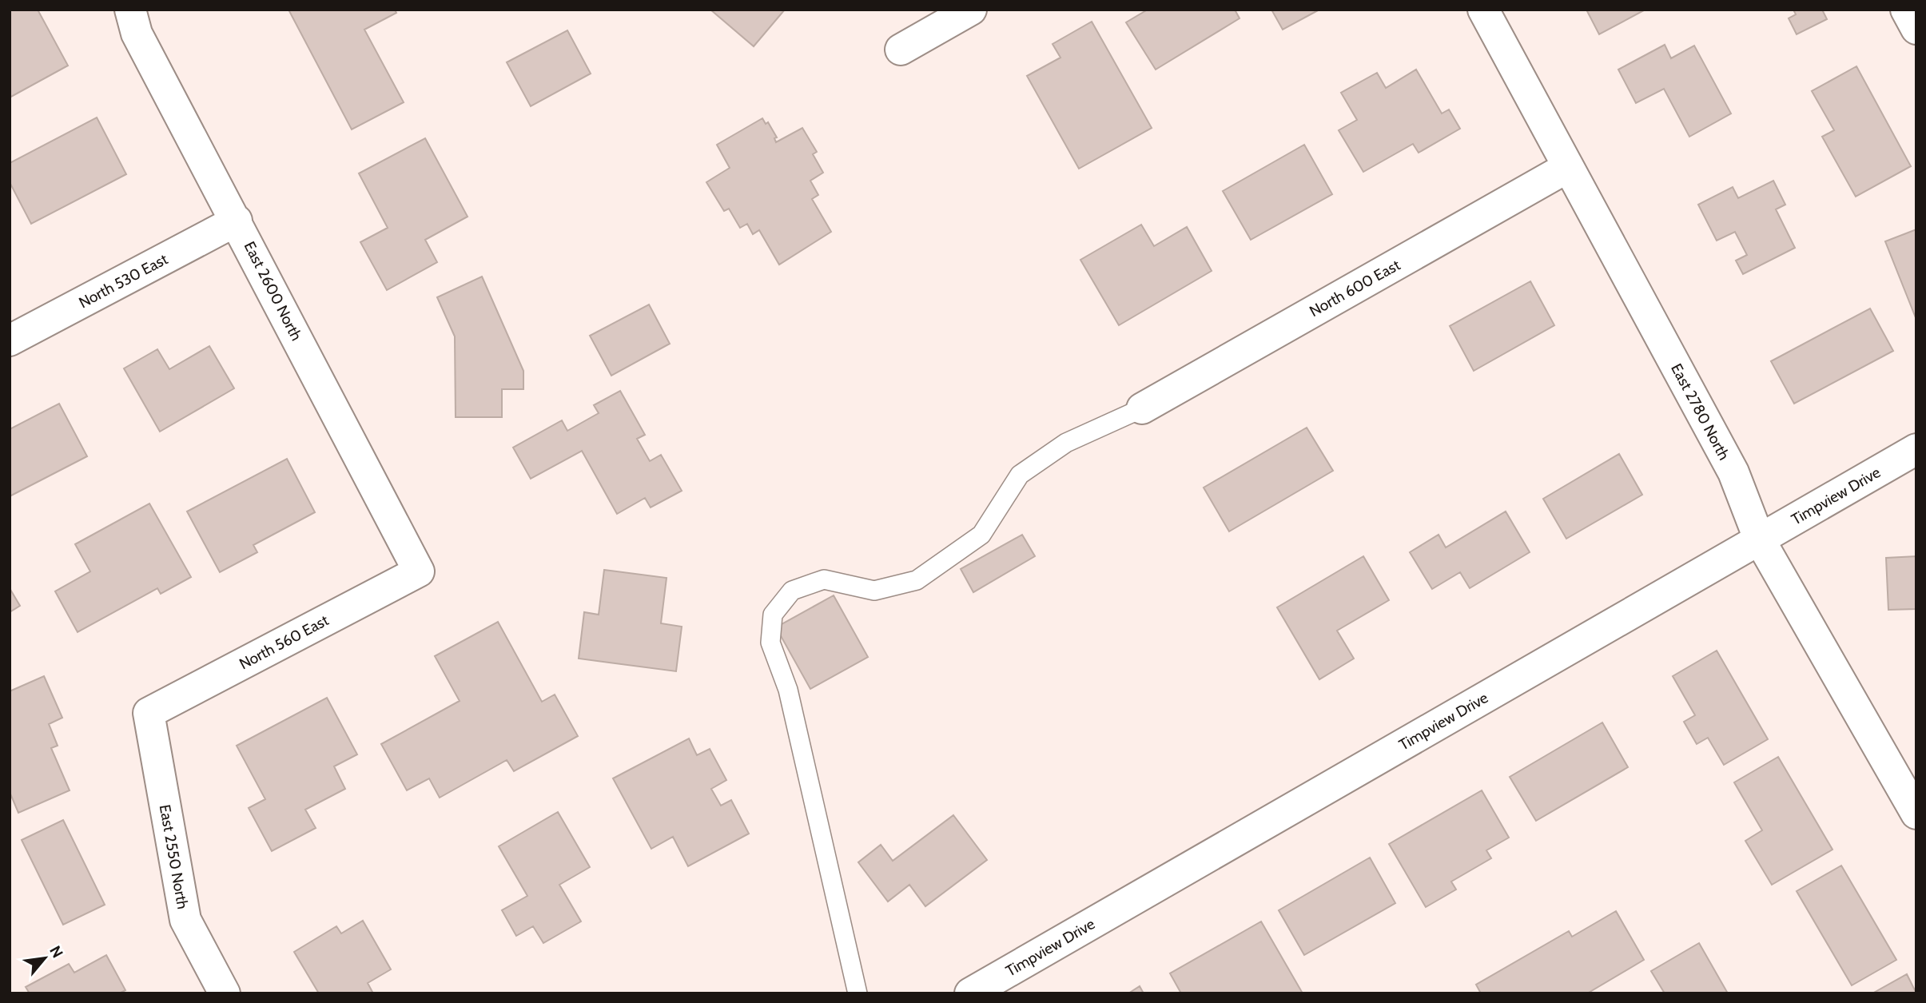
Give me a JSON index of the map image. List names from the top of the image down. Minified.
{"streets":{"street":["North 530 East","North 600 East","East 2600 North","East 2780 North","Timpview Drive","North 560 East","East 2550 North"]},"crossings":[["North 530 East","East 2600 North"],["North 600 East","East 2780 North"],["East 2600 North","North 560 East"],["East 2780 North","Timpview Drive"],["North 560 East","East 2550 North"]],"north":"top right"}
